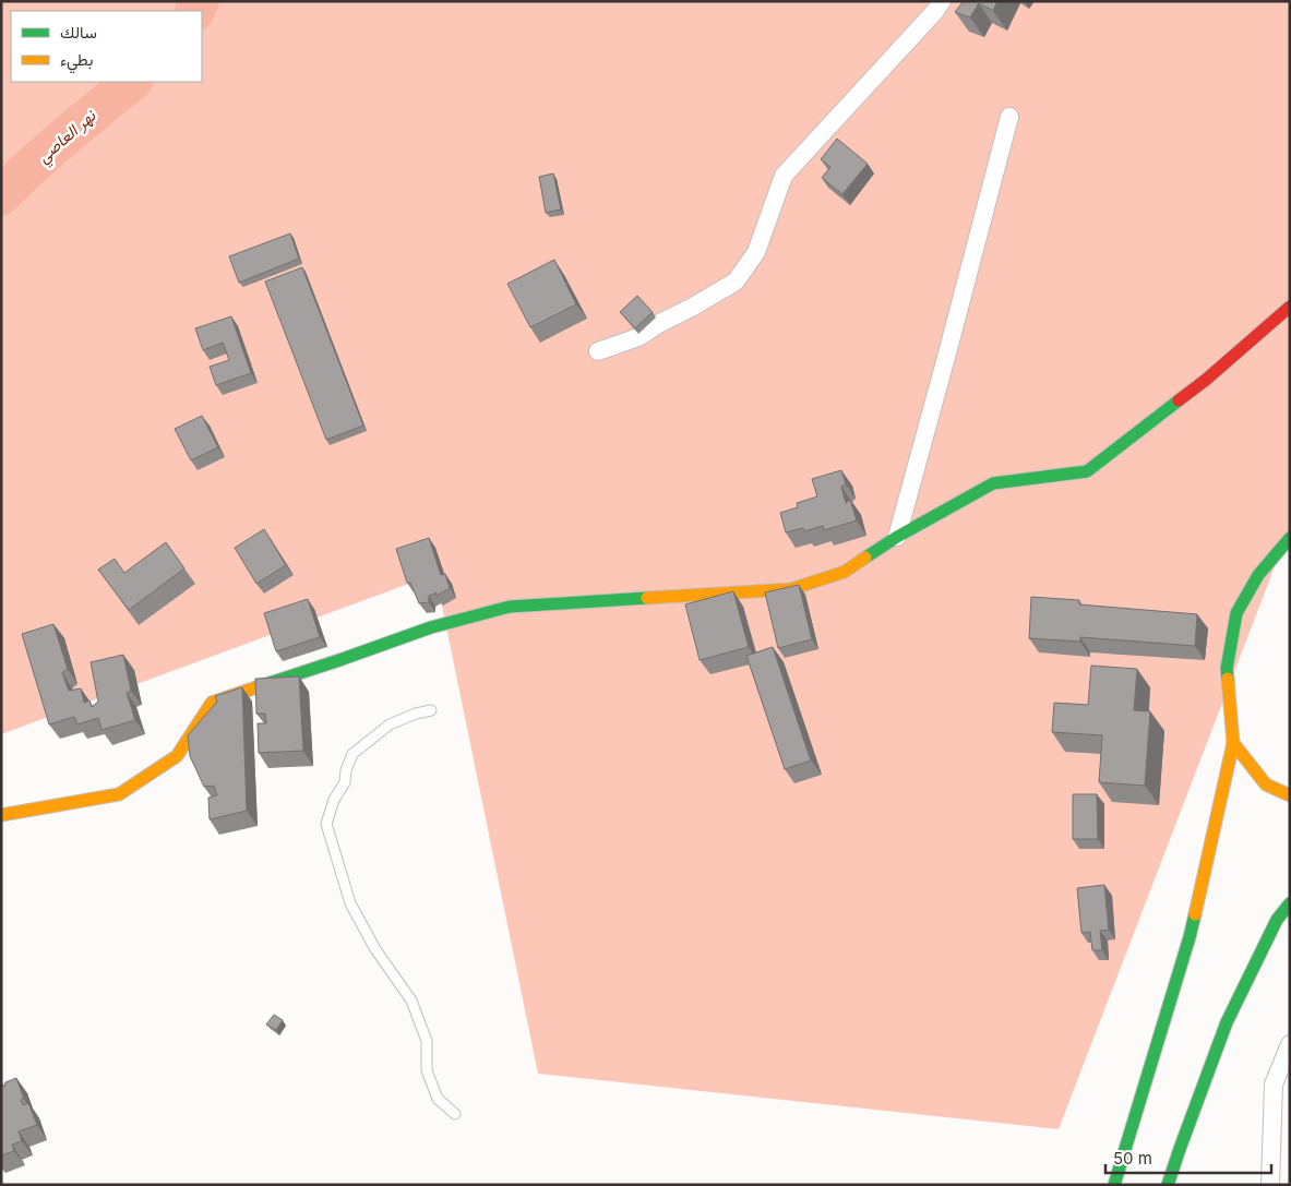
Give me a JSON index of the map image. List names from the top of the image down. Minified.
{"water":["نهر العاصي"],"legend":["سالك","بطيء"],"scale_bar":"50 m"}
